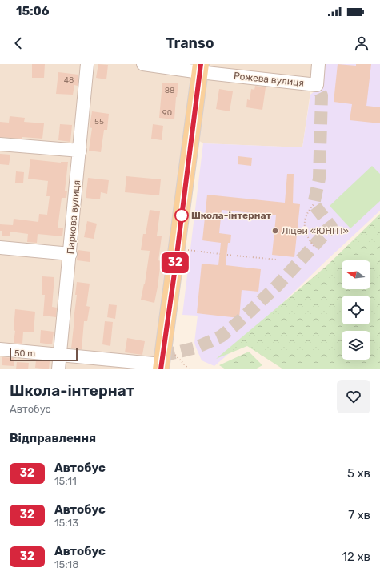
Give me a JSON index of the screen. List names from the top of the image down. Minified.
{"streets":{"street":["Рожева вулиця","Паркова вулиця"]},"places":["Школа-інтернат","Ліцей «ЮНІТІ»"],"lines":["bus line 32"],"house_numbers":["48","88","90","55"],"scale_bar":"50 m","north":"left","page":{"status":"15:06","header":"Transo","on_map":"32","scale":"50 m","heading":[["Школа-інтернат","Автобус"],"Відправлення"],"list":[{"mark":"32","name":"Автобус","note":"15:11","value":"5 хв"},{"mark":"32","name":"Автобус","note":"15:13","value":"7 хв"},{"mark":"32","name":"Автобус","note":"15:18","value":"12 хв"}]}}
